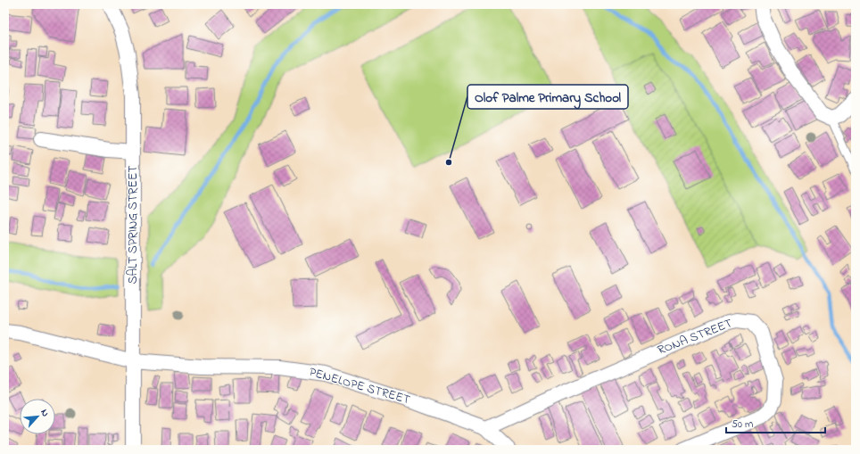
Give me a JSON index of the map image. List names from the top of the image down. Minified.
{"streets":{"street":["SALT SPRING STREET","RONA STREET","PENELOPE STREET"]},"crossings":[["SALT SPRING STREET","PENELOPE STREET"],["RONA STREET","PENELOPE STREET"]],"places":["Olof Palme Primary School"],"scale_bar":"50 m","north":"top right"}
